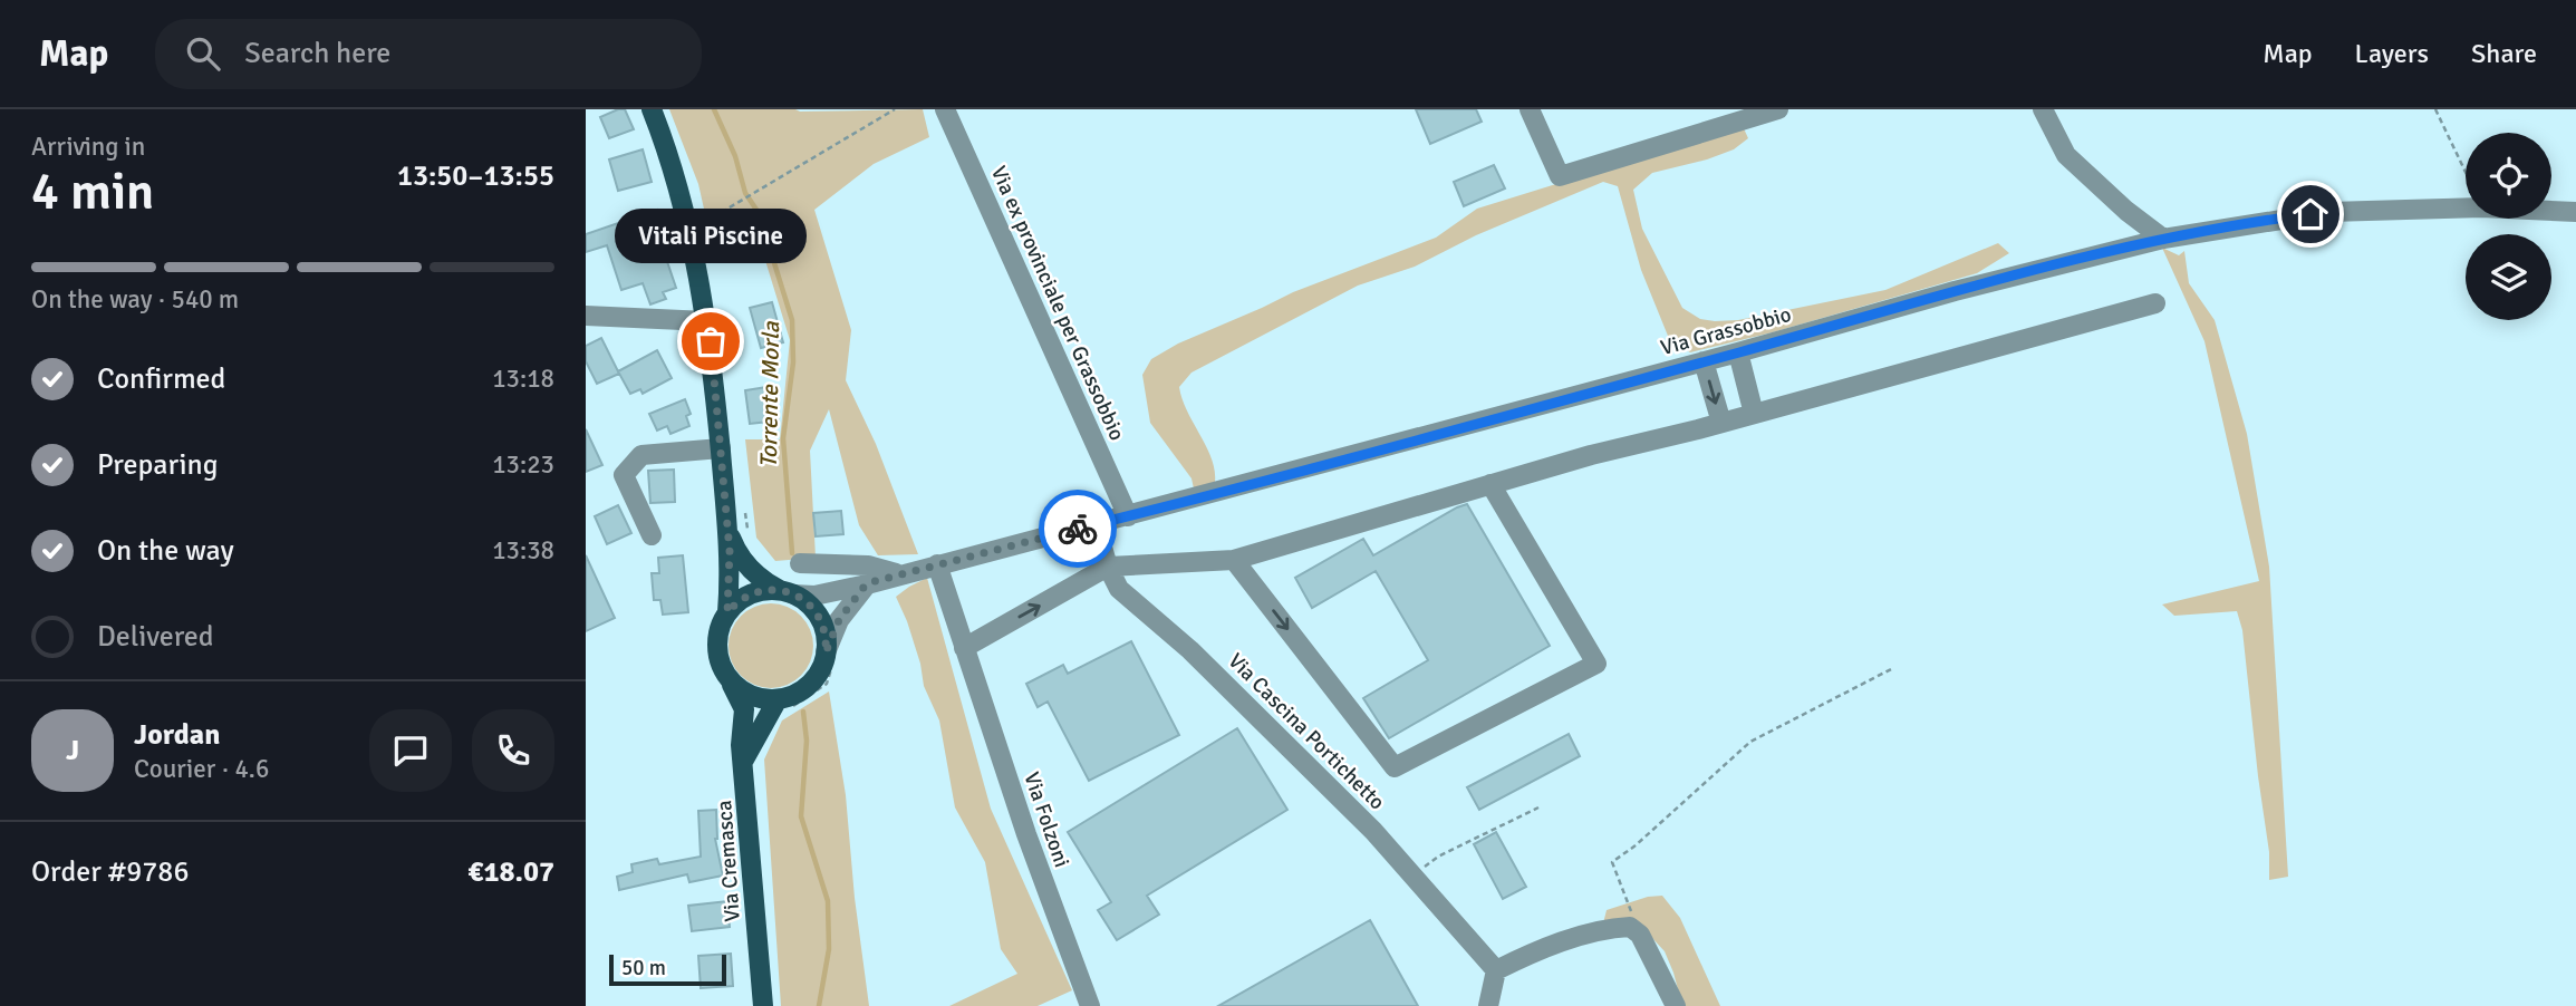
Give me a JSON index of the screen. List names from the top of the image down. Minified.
{"streets":{"main road":["Via Cremasca"],"street":["Via ex provinciale per Grassobbio","Via Grassobbio","Via Cascina Portichetto","Via Folzoni"]},"crossings":[["Via ex provinciale per Grassobbio","Via Grassobbio"],["Via Grassobbio","Via Cascina Portichetto"],["Via Grassobbio","Via Folzoni"],["Via Grassobbio","Via Cremasca"]],"water":["Torrente Morla"],"places":["Vitali Piscine"],"scale_bar":"50 m","page":{"header":"Map","search":"Search here","nav":["Map","Layers","Share"],"heading":["4 min","Arriving in","13:50–13:55"],"panel":["Jordan","Courier · 4.6","Order #9786","€18.07"],"bubble":"Vitali Piscine","bar":"On the way · 540 m","list":[["Confirmed","13:18"],["Preparing","13:23"],["On the way","13:38"],"Delivered"],"round":"J","scale":"50 m"}}
